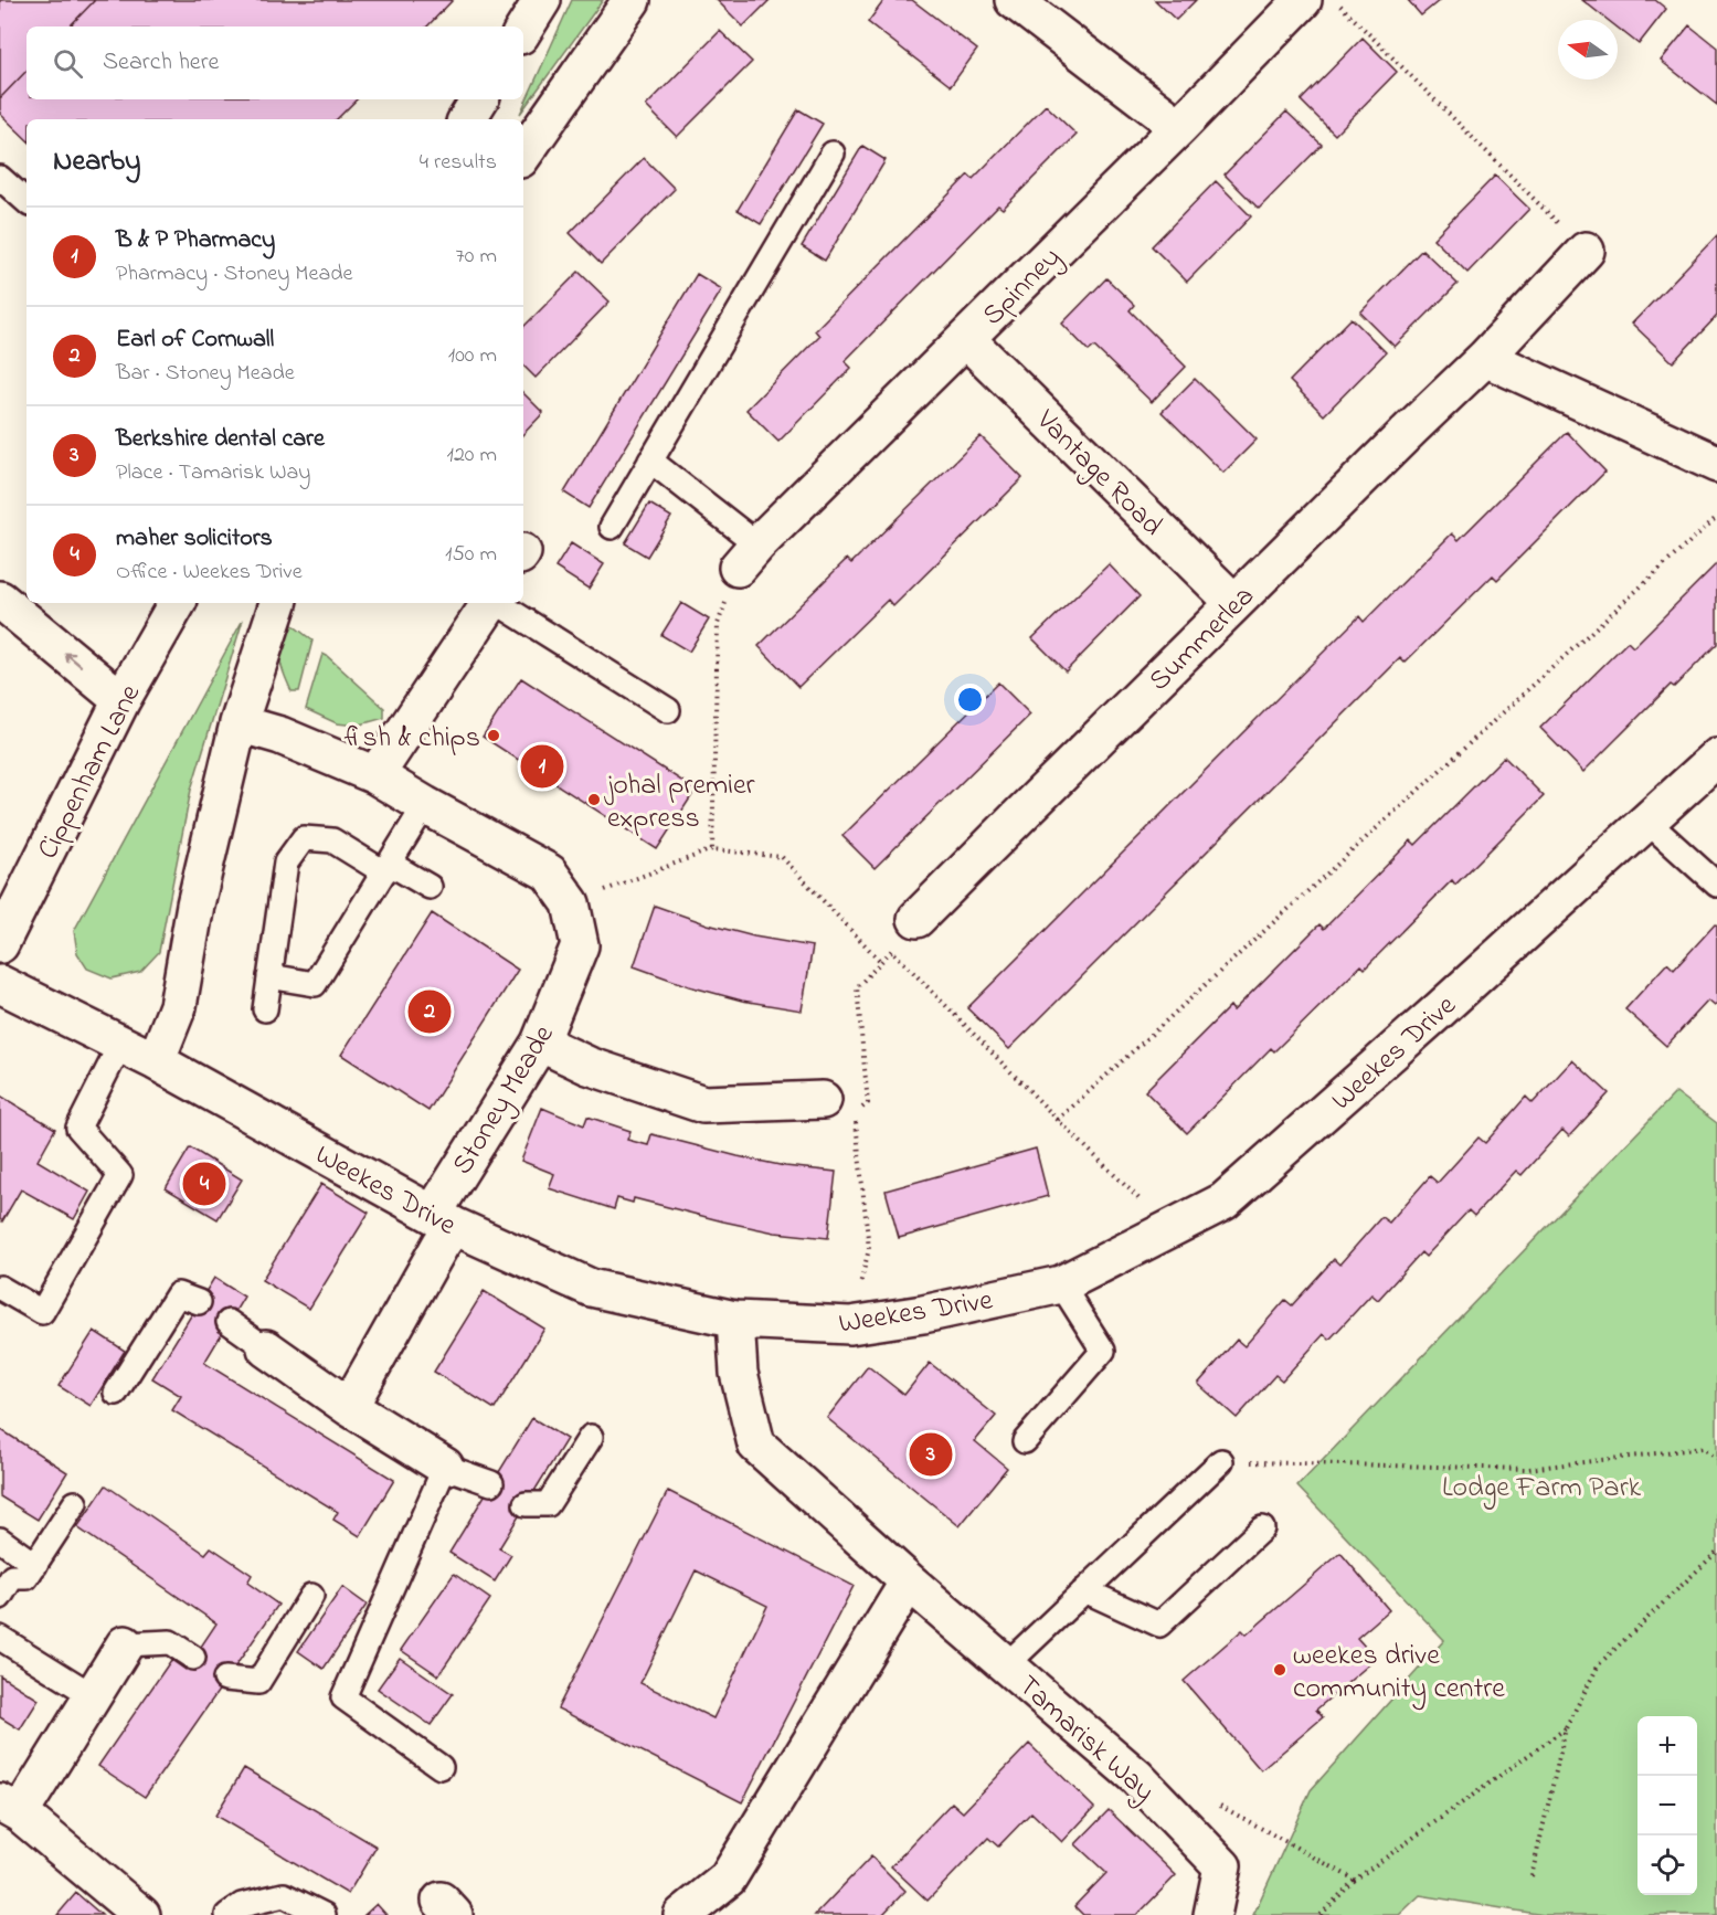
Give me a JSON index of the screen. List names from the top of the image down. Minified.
{"streets":{"street":["Spinney","Vantage Road","Summerlea","Cippenham Lane","Weekes Drive","Stoney Meade","Tamarisk Way"]},"crossings":[["Spinney","Vantage Road"],["Vantage Road","Summerlea"],["Weekes Drive","Stoney Meade"],["Weekes Drive","Tamarisk Way"]],"parks":["Lodge Farm Park"],"places":["fish & chips","johal premier express","weekes drive community centre"],"north":"left","page":{"search":"Search here","heading":["Nearby","4 results"],"list":[{"mark":"1","name":"B & P Pharmacy","note":"Pharmacy · Stoney Meade","value":"70 m"},{"mark":"2","name":"Earl of Cornwall","note":"Bar · Stoney Meade","value":"100 m"},{"mark":"3","name":"Berkshire dental care","note":"Place · Tamarisk Way","value":"120 m"},{"mark":"4","name":"maher solicitors","note":"Office · Weekes Drive","value":"150 m"}],"pins":["1","2","4","3"],"map_buttons":["+","−"]}}
